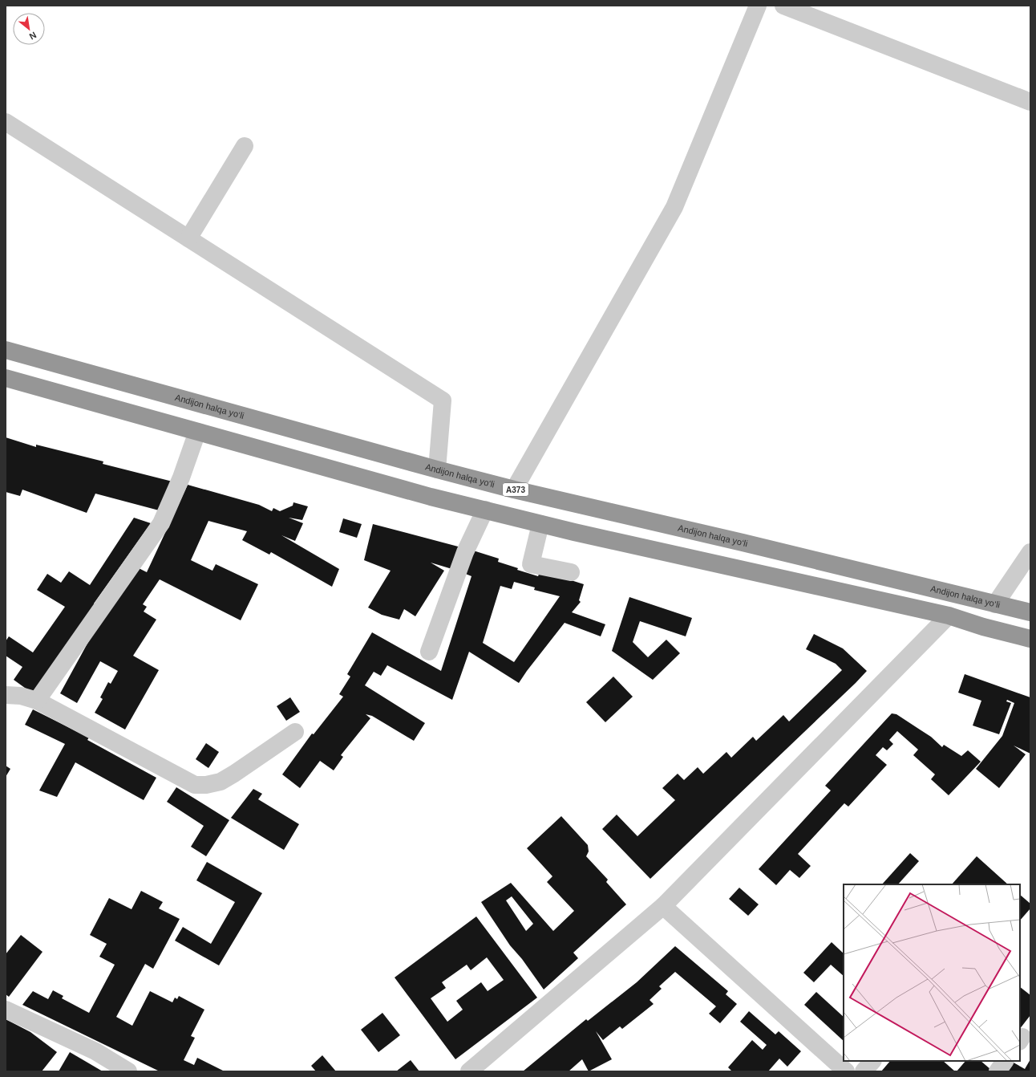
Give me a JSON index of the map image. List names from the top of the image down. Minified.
{"streets":{"highway":["Andijon halqa yo‘li","A373"]},"north":"bottom right"}
